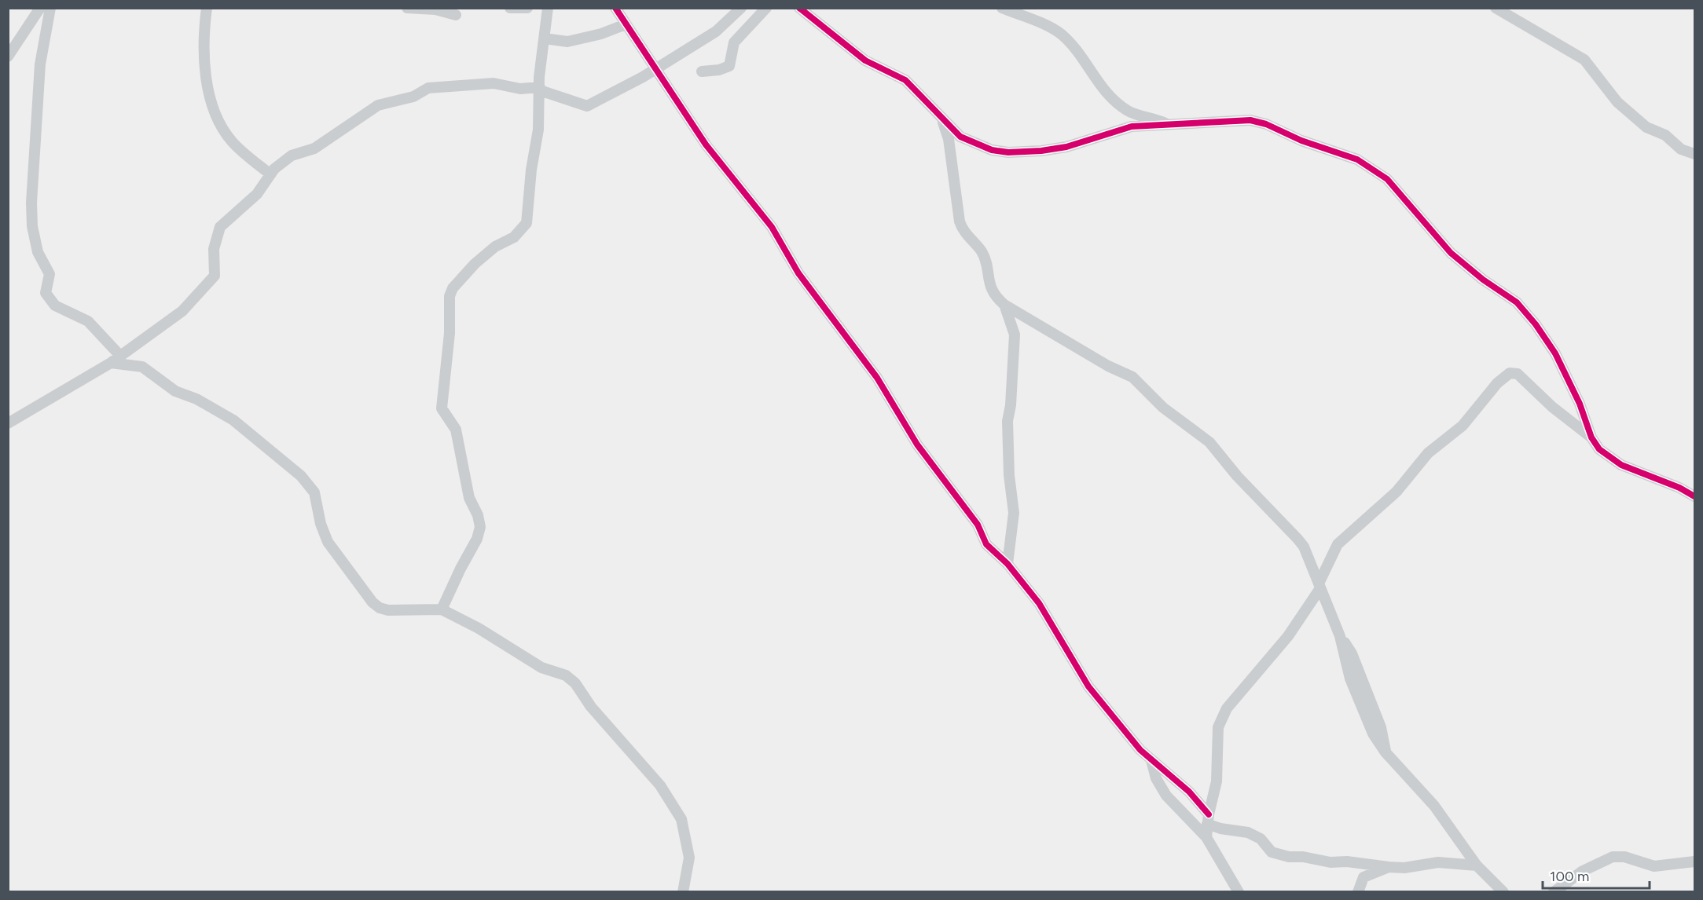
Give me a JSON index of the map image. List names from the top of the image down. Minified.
{"scale_bar":"100 m"}
